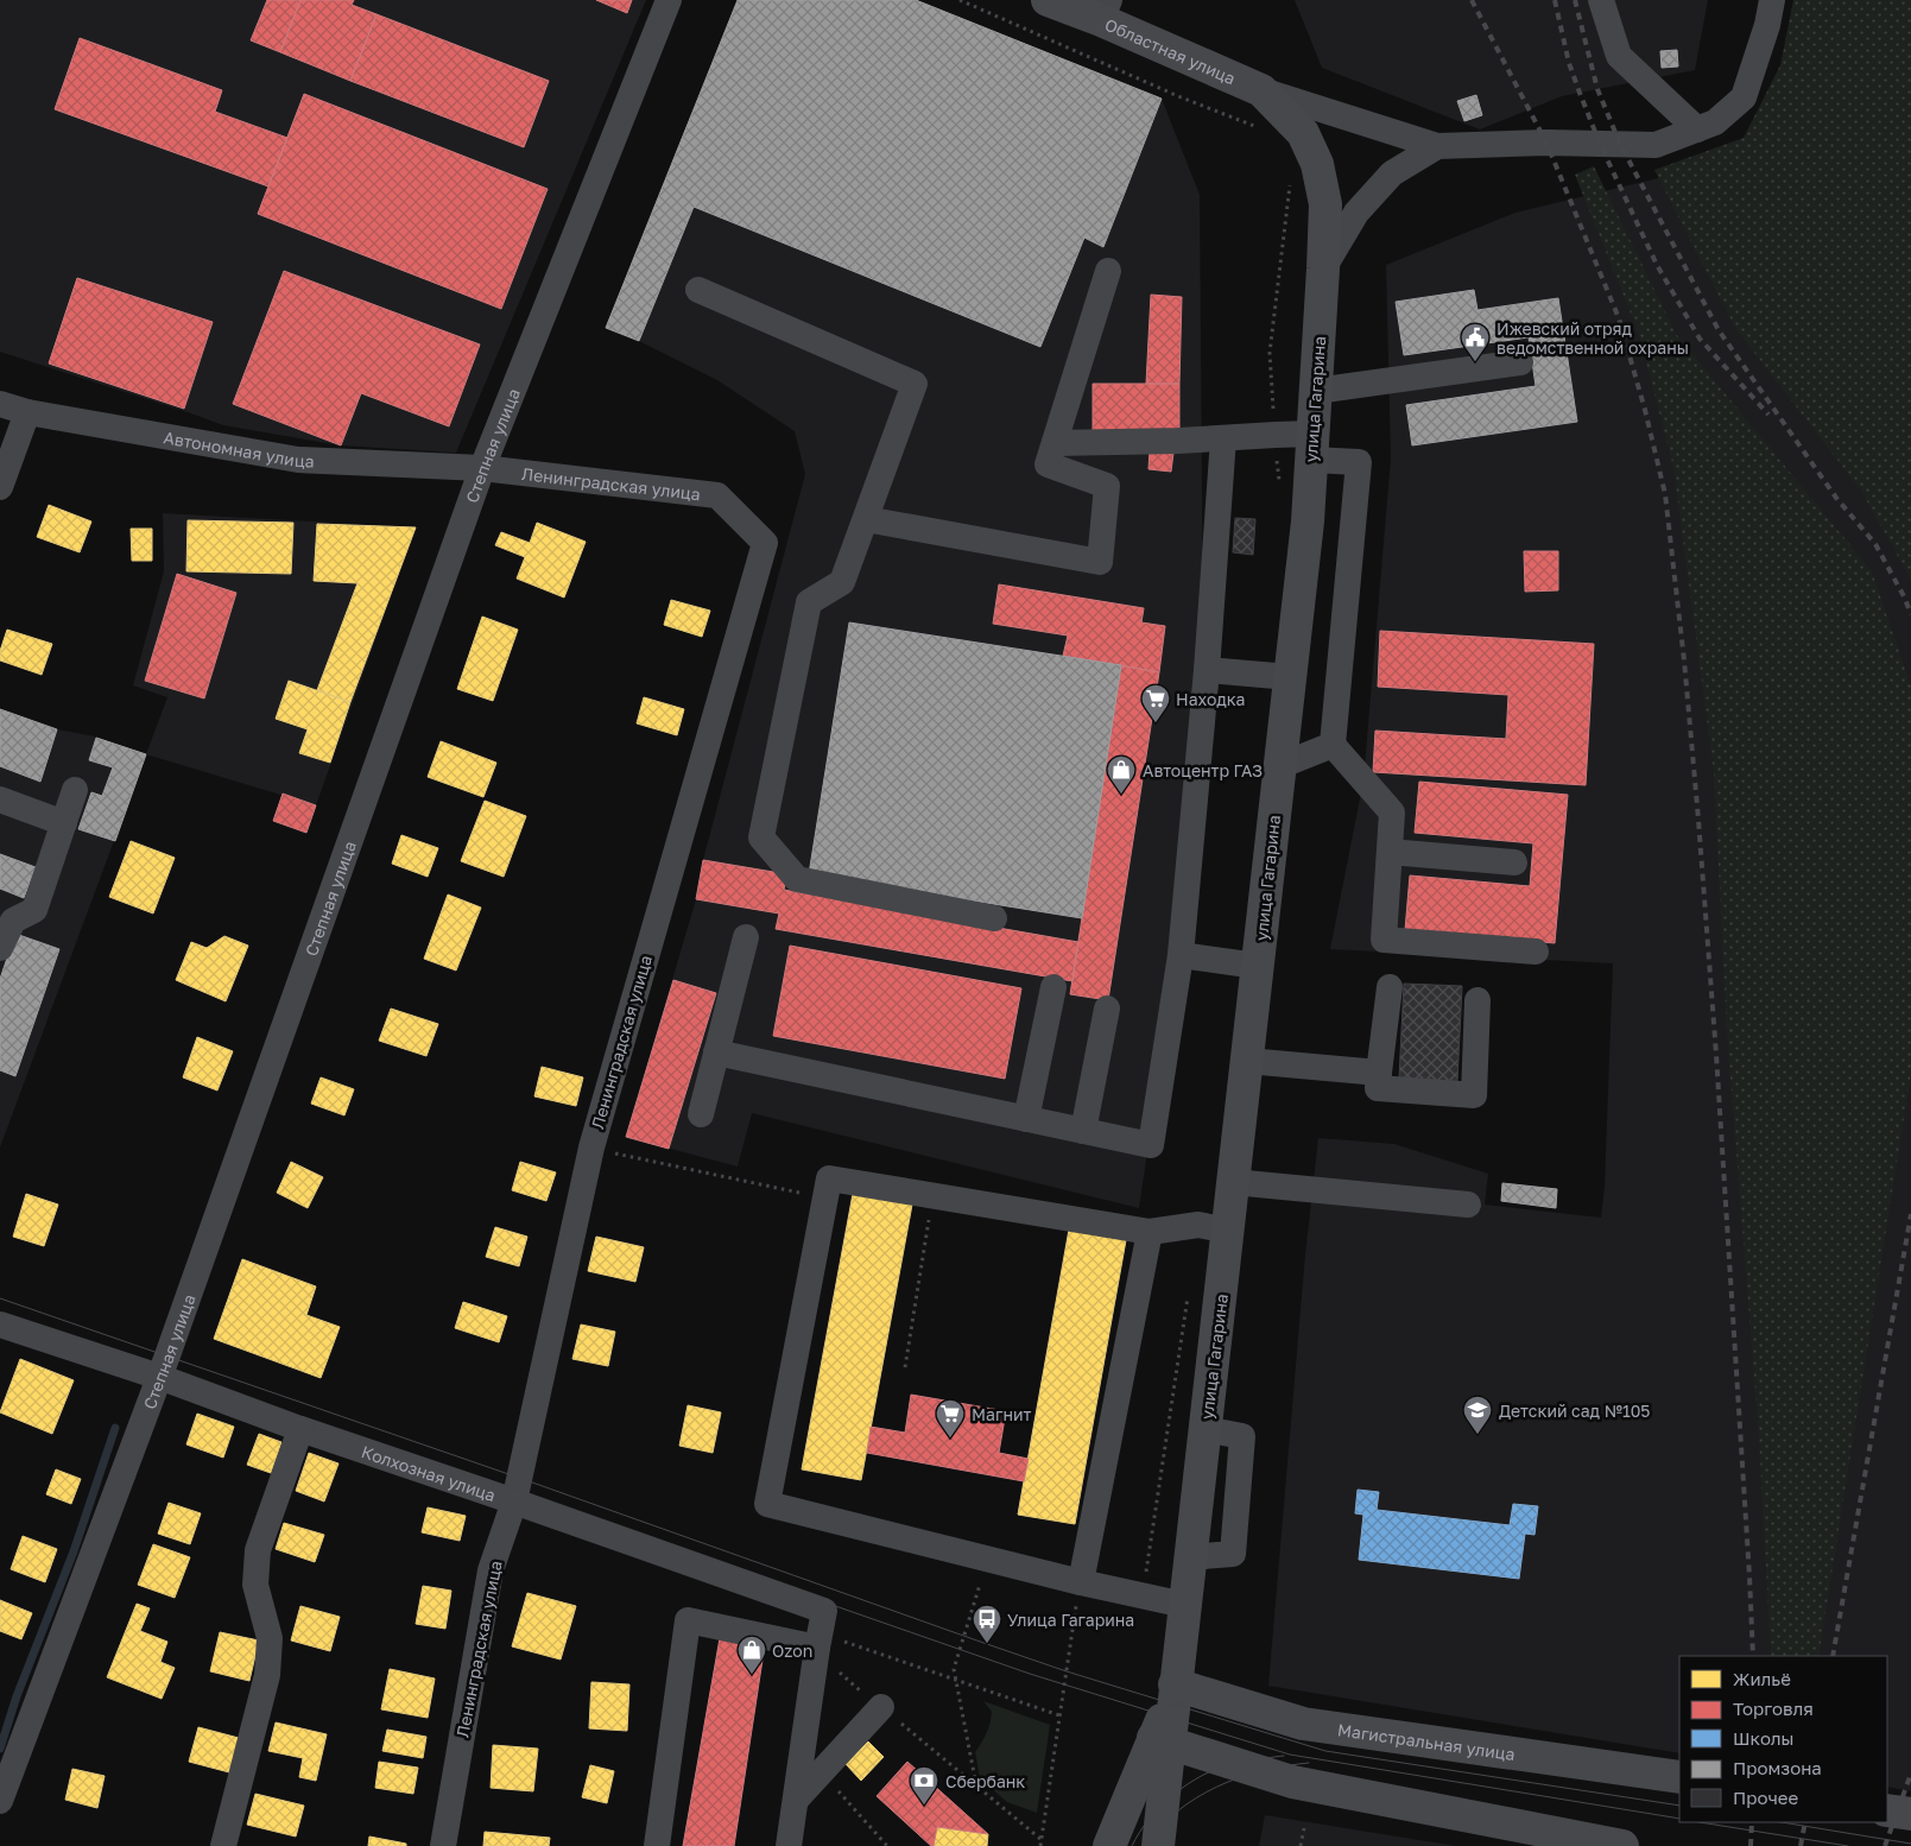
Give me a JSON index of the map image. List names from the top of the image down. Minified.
{"streets":{"main road":["Областная улица","улица Гагарина","Магистральная улица"],"street":["Степная улица","Автономная улица","Ленинградская улица","Колхозная улица"]},"crossings":[["Областная улица","улица Гагарина"],["улица Гагарина","Магистральная улица"],["Степная улица","Автономная улица"],["Степная улица","Ленинградская улица"],["Степная улица","Колхозная улица"],["Автономная улица","Ленинградская улица"],["Ленинградская улица","Колхозная улица"]],"places":{"public building":["Ижевский отряд ведомственной охраны"],"supermarket":["Находка","Магнит"],"shop":["Автоцентр ГАЗ","Ozon"],"school or university":["Детский сад №105"],"bus stop":["Улица Гагарина"],"bank":["Сбербанк"]},"legend":["Жильё","Торговля","Школы","Промзона","Прочее"]}
